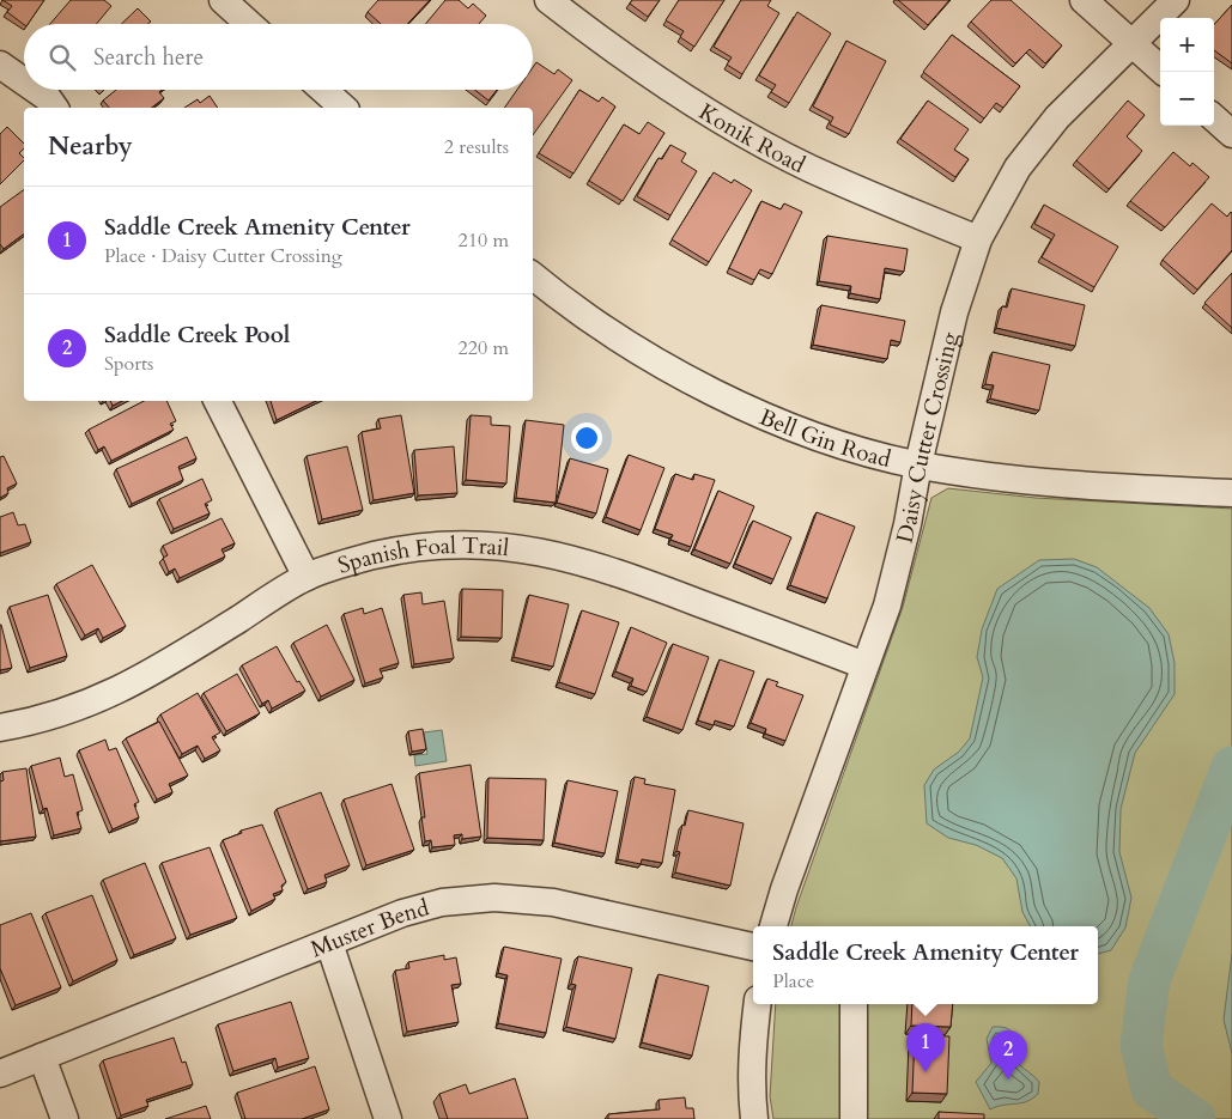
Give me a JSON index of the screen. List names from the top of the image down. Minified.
{"streets":{"street":["Konik Road","Bell Gin Road","Daisy Cutter Crossing","Spanish Foal Trail","Muster Bend"]},"crossings":[["Konik Road","Daisy Cutter Crossing"],["Bell Gin Road","Daisy Cutter Crossing"],["Daisy Cutter Crossing","Spanish Foal Trail"]],"page":{"map_buttons":["+","−"],"search":"Search here","heading":["Nearby","2 results"],"list":[{"mark":"1","name":"Saddle Creek Amenity Center","note":"Place · Daisy Cutter Crossing","value":"210 m"},{"mark":"2","name":"Saddle Creek Pool","note":"Sports","value":"220 m"}],"popup":["Saddle Creek Amenity Center","Place"],"pins":["1","2"]}}
